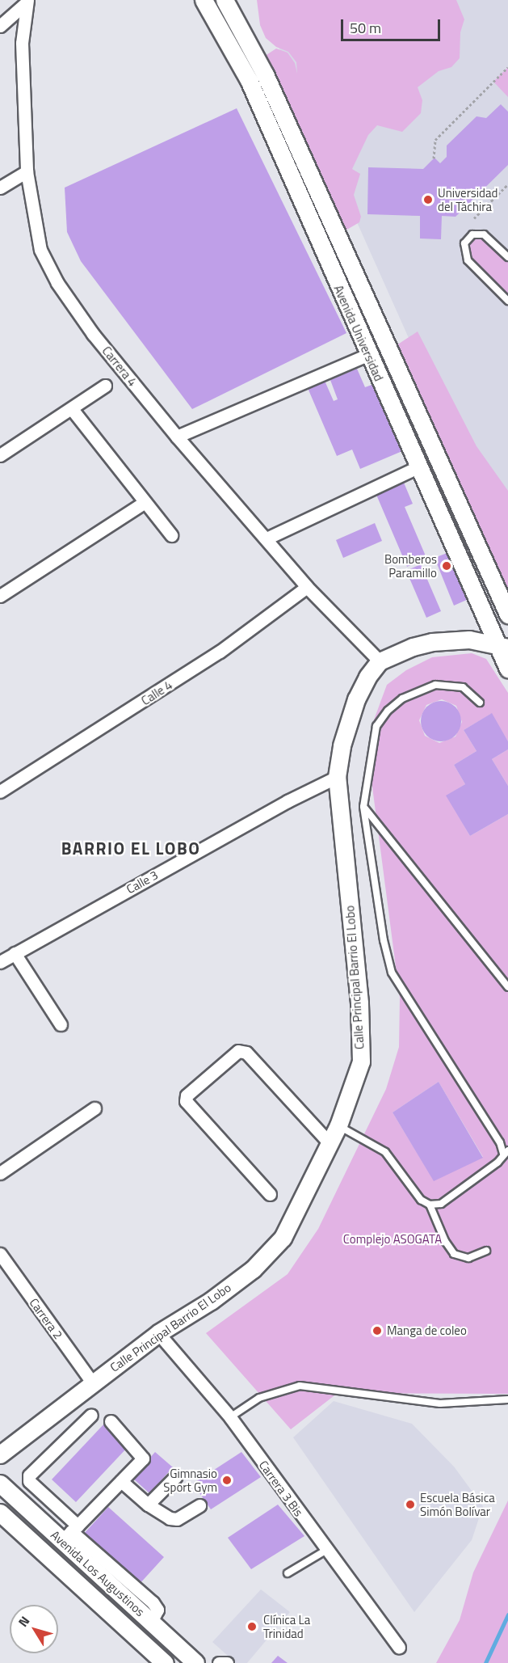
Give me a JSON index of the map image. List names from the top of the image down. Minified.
{"streets":{"street":["Avenida Universidad","Carrera 4","Calle 4","Calle 3","Calle Principal Barrio El Lobo","Carrera 2","Carrera 3 Bis","Avenida Los Augustinos"]},"crossings":[["Carrera 4","Calle 4"],["Carrera 4","Calle Principal Barrio El Lobo"],["Calle 3","Calle Principal Barrio El Lobo"],["Calle Principal Barrio El Lobo","Carrera 2"],["Calle Principal Barrio El Lobo","Carrera 3 Bis"]],"districts":["BARRIO EL LOBO"],"parks":["Complejo ASOGATA"],"places":["Universidad del Táchira","Bomberos Paramillo","Manga de coleo","Gimnasio Sport Gym","Escuela Básica Simón Bolívar","Clínica La Trinidad"],"scale_bar":"50 m","north":"top left"}
